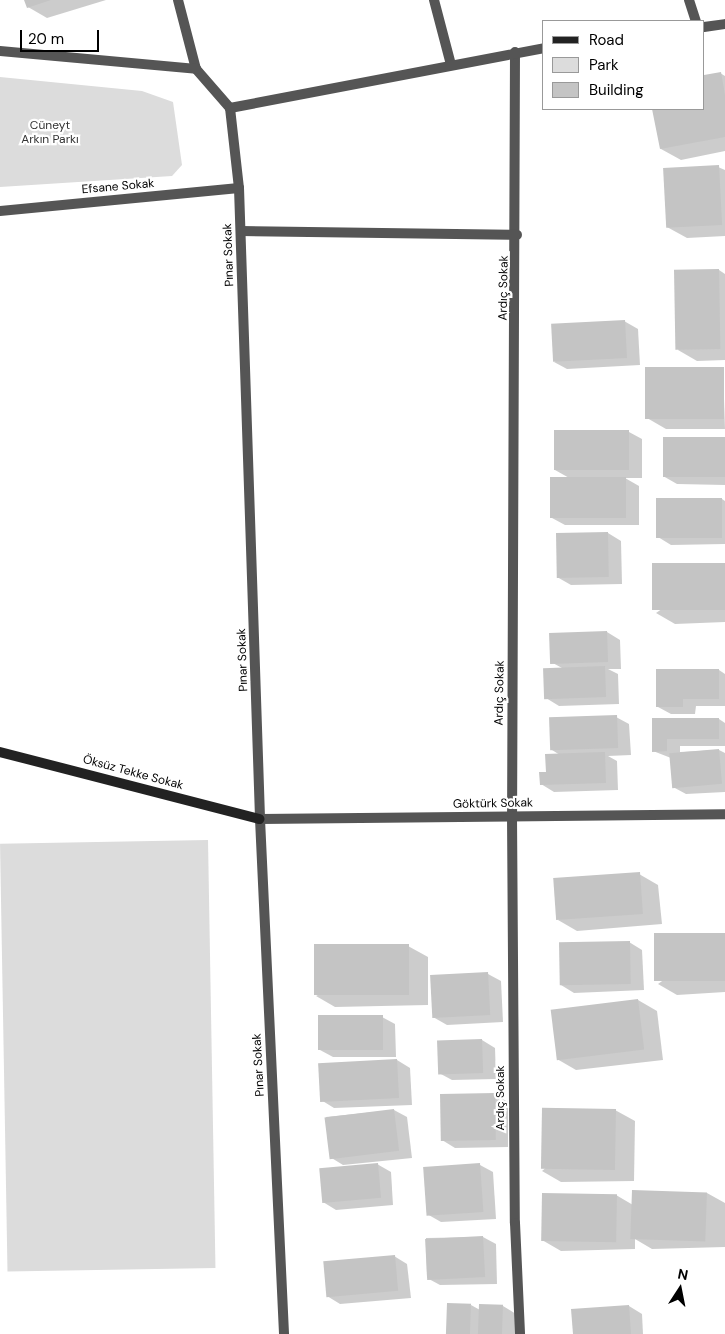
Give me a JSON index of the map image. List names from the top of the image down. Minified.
{"streets":{"main road":["Öksüz Tekke Sokak"],"street":["Efsane Sokak","Pınar Sokak","Ardıç Sokak","Göktürk Sokak"]},"crossings":[["Efsane Sokak","Pınar Sokak"],["Pınar Sokak","Öksüz Tekke Sokak"],["Pınar Sokak","Göktürk Sokak"],["Ardıç Sokak","Göktürk Sokak"],["Öksüz Tekke Sokak","Göktürk Sokak"]],"parks":["Cüneyt Arkın Parkı"],"legend":["Road","Park","Building"],"scale_bar":"20 m","north":"top"}
